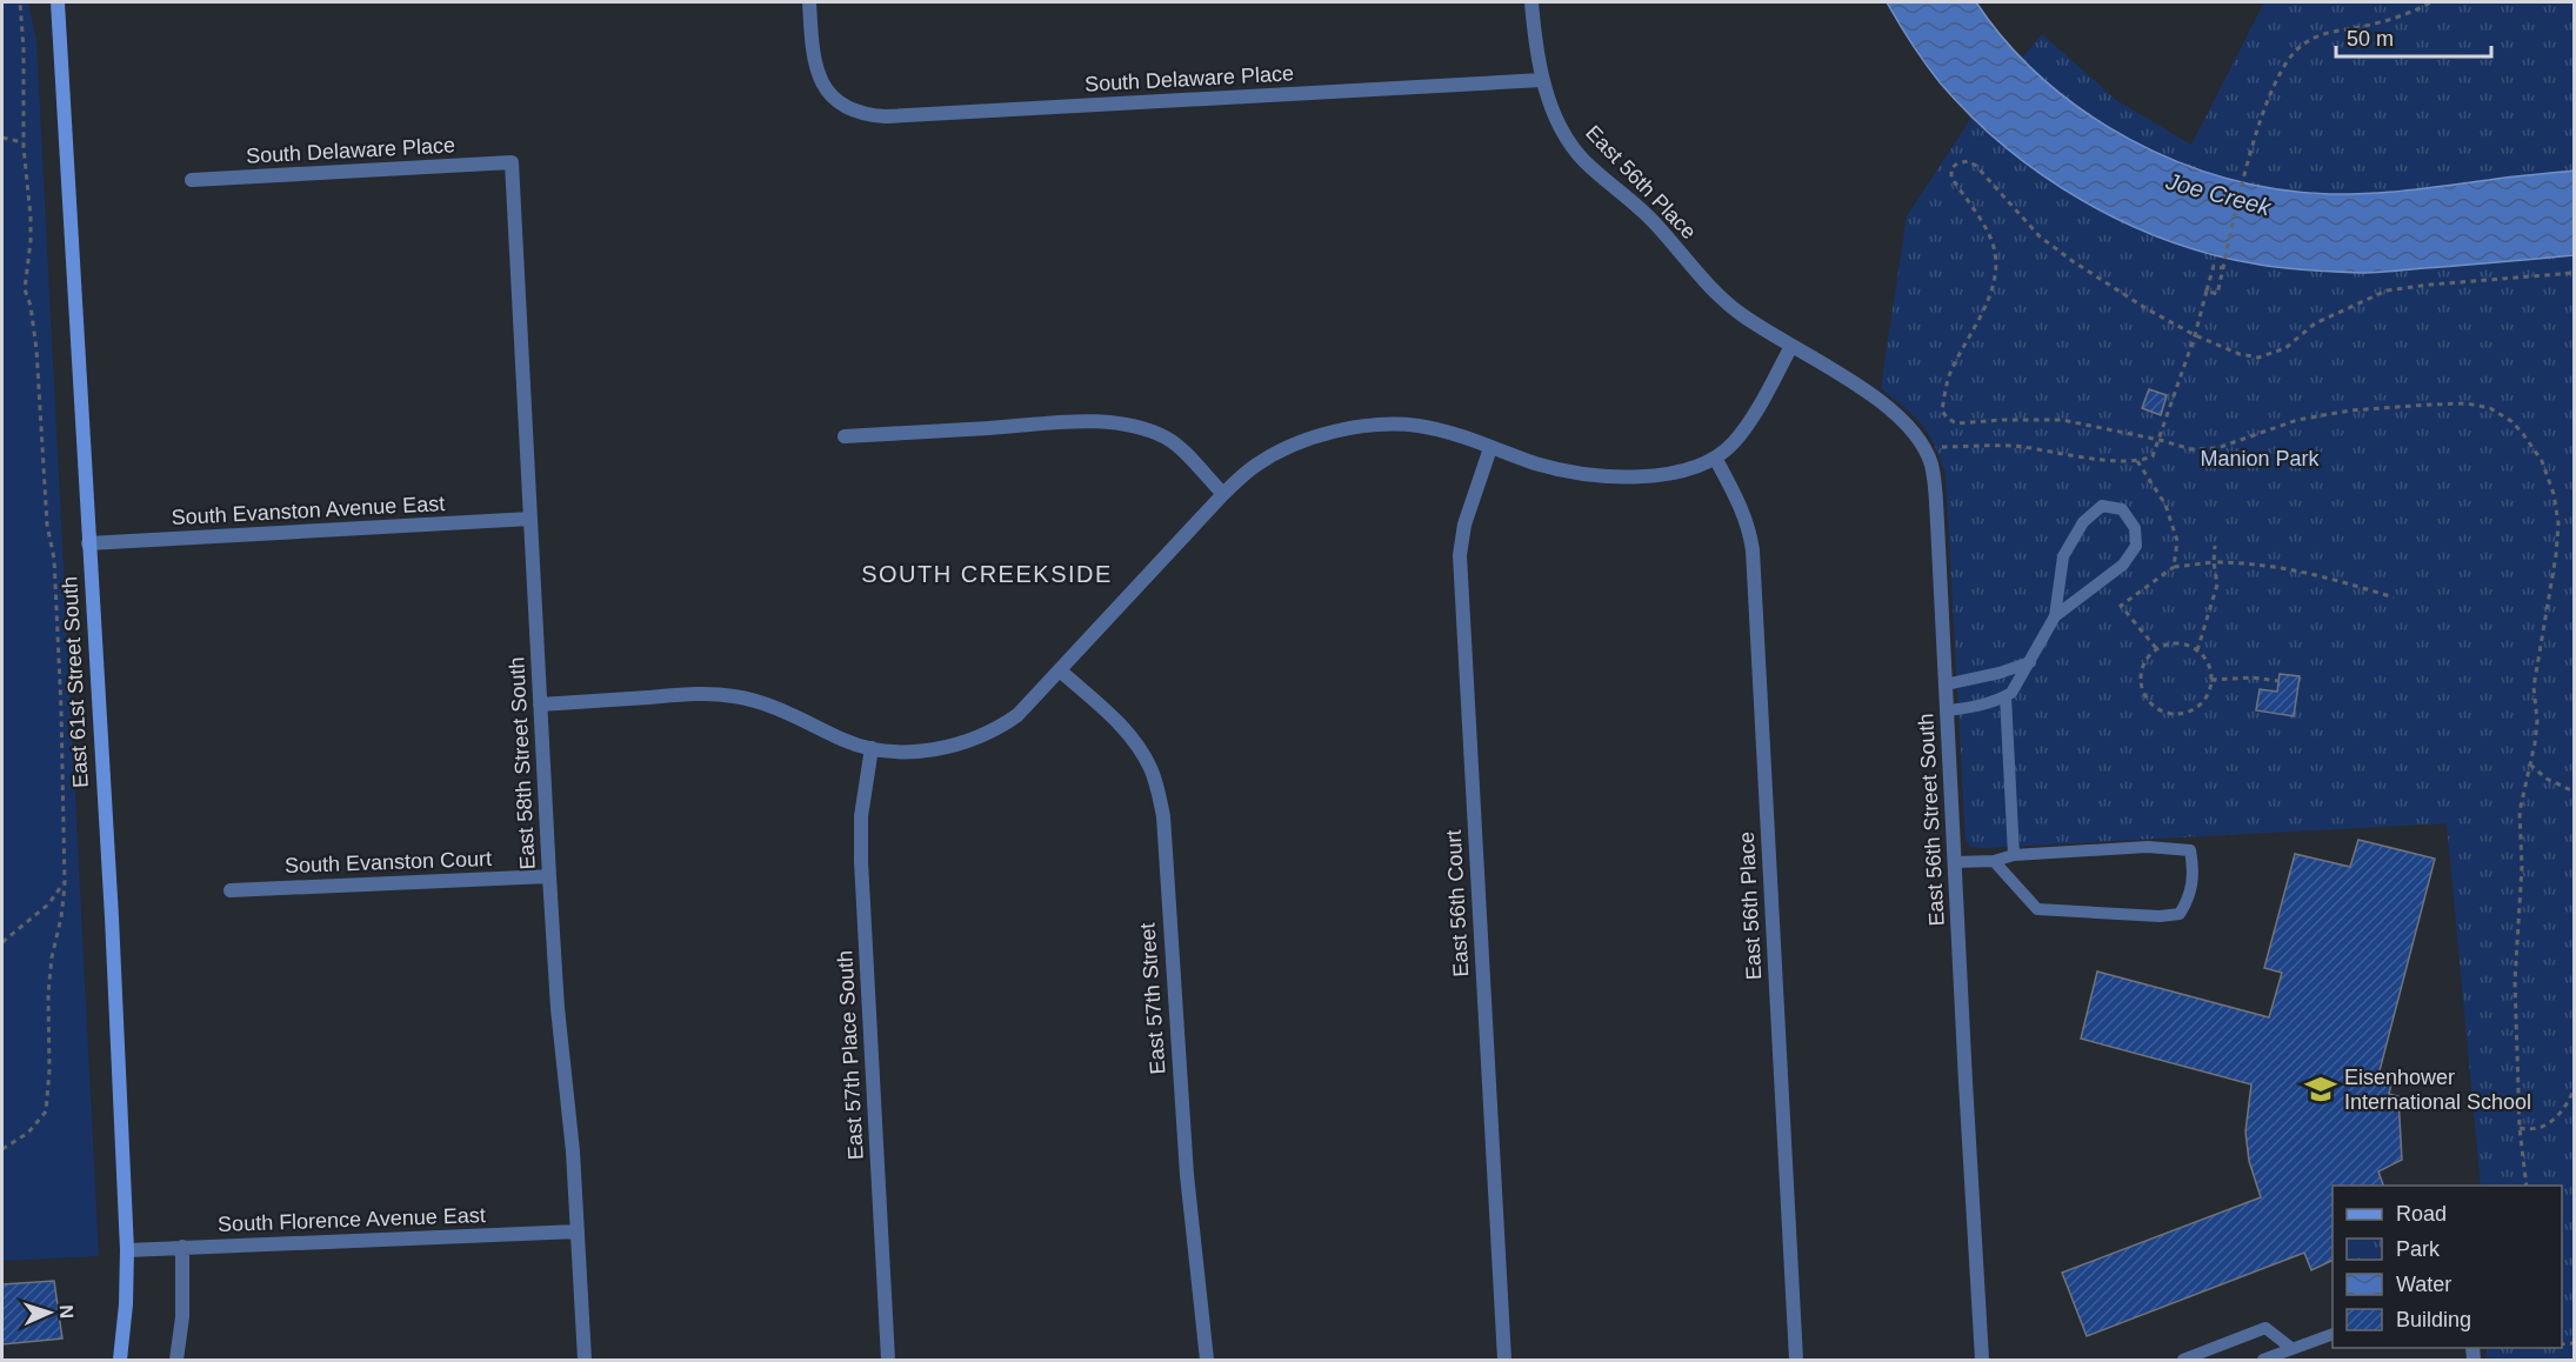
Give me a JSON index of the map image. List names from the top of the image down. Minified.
{"streets":{"street":["South Delaware Place","East 56th Place","South Evanston Avenue East","East 61st Street South","East 58th Street South","East 56th Street South","South Evanston Court","East 56th Court","East 57th Street","East 57th Place South","South Florence Avenue East"]},"crossings":[["South Delaware Place","East 56th Place"],["South Delaware Place","East 58th Street South"],["East 56th Place","East 56th Street South"],["South Evanston Avenue East","East 61st Street South"],["South Evanston Avenue East","East 58th Street South"],["East 61st Street South","South Florence Avenue East"],["East 58th Street South","South Evanston Court"],["East 58th Street South","South Florence Avenue East"]],"districts":["SOUTH CREEKSIDE"],"water":["Joe Creek"],"parks":["Manion Park"],"places":{"school or university":["Eisenhower International School"]},"legend":["Road","Park","Water","Building"],"scale_bar":"50 m","north":"right"}
